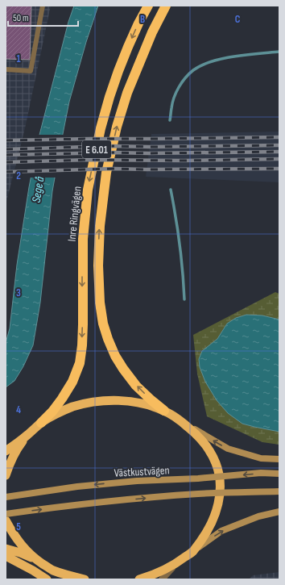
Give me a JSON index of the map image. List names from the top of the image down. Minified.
{"streets":{"highway":["E 6.01","Inre Ringvägen"],"main road":["Västkustvägen"]},"one_way":["Inre Ringvägen"],"water":["Sege å"],"scale_bar":"50 m","grid":{"columns":["B","C"],"rows":["1","2","3","4","5"]}}
